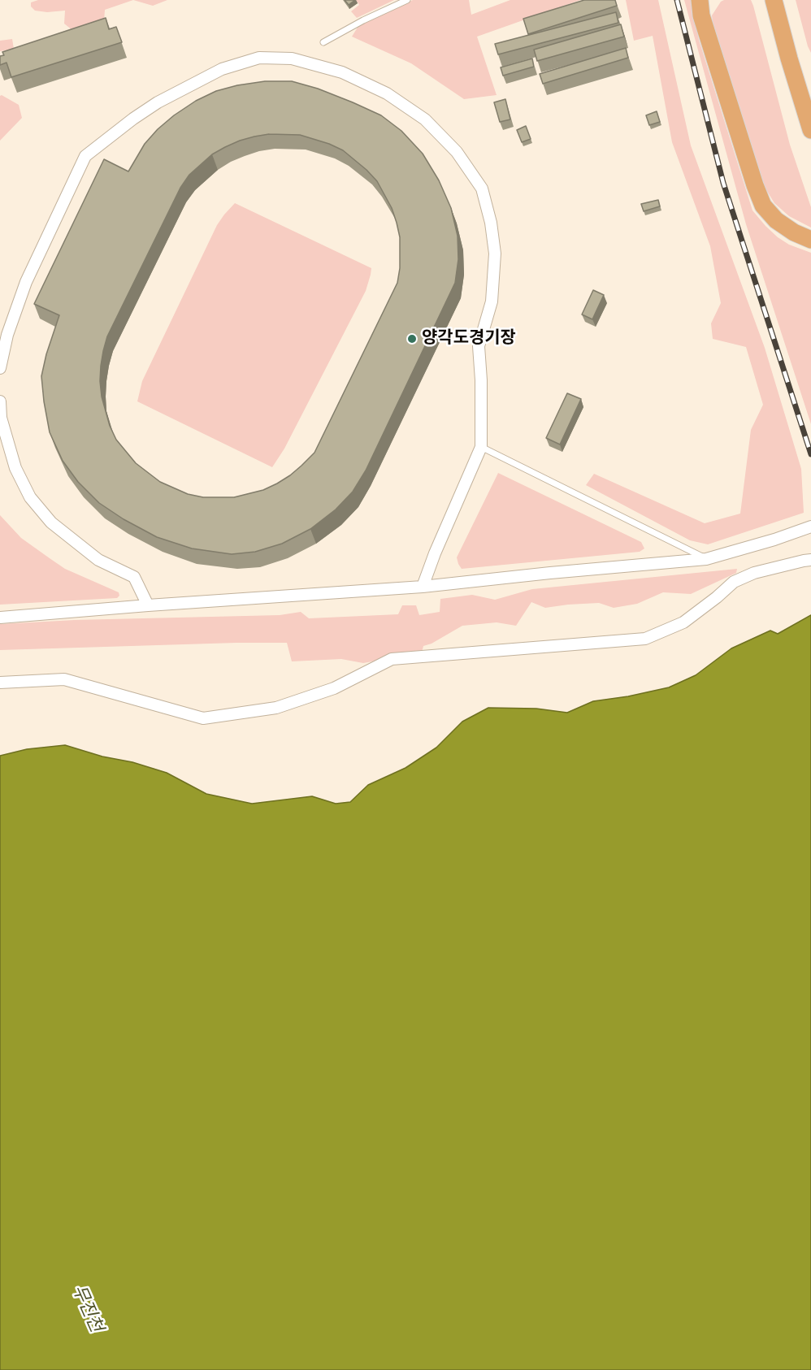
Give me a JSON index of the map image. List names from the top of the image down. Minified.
{"water":["무진천"],"places":["양각도경기장"]}
